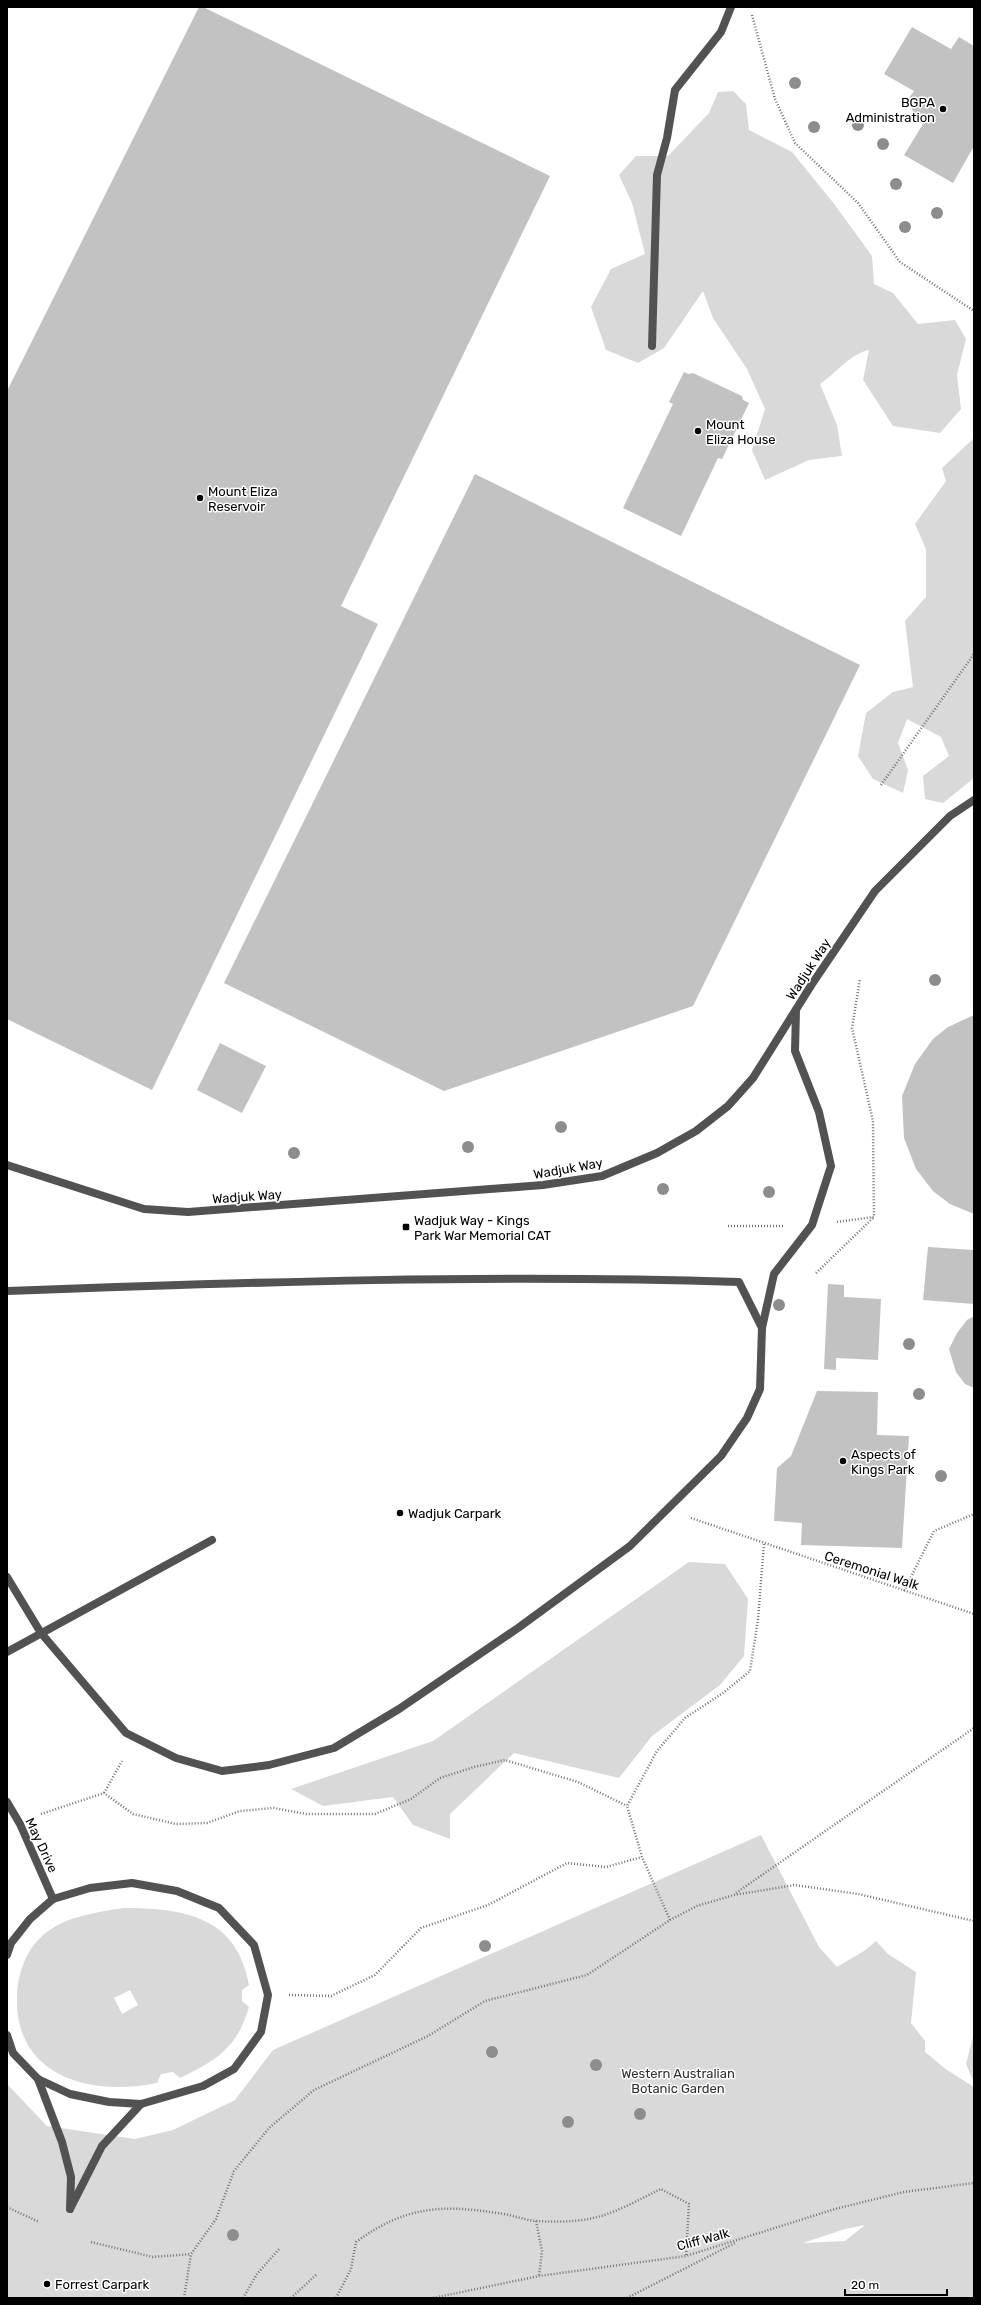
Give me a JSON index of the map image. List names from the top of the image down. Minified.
{"streets":{"street":["Wadjuk Way","May Drive"],"path":["Ceremonial Walk","Cliff Walk"]},"parks":["Western Australian Botanic Garden"],"places":{"other":["BGPA Administration","Mount Eliza House","Mount Eliza Reservoir","Aspects of Kings Park","Wadjuk Carpark","Forrest Carpark"],"transit":["Wadjuk Way - Kings Park War Memorial CAT"]},"scale_bar":"20 m"}
